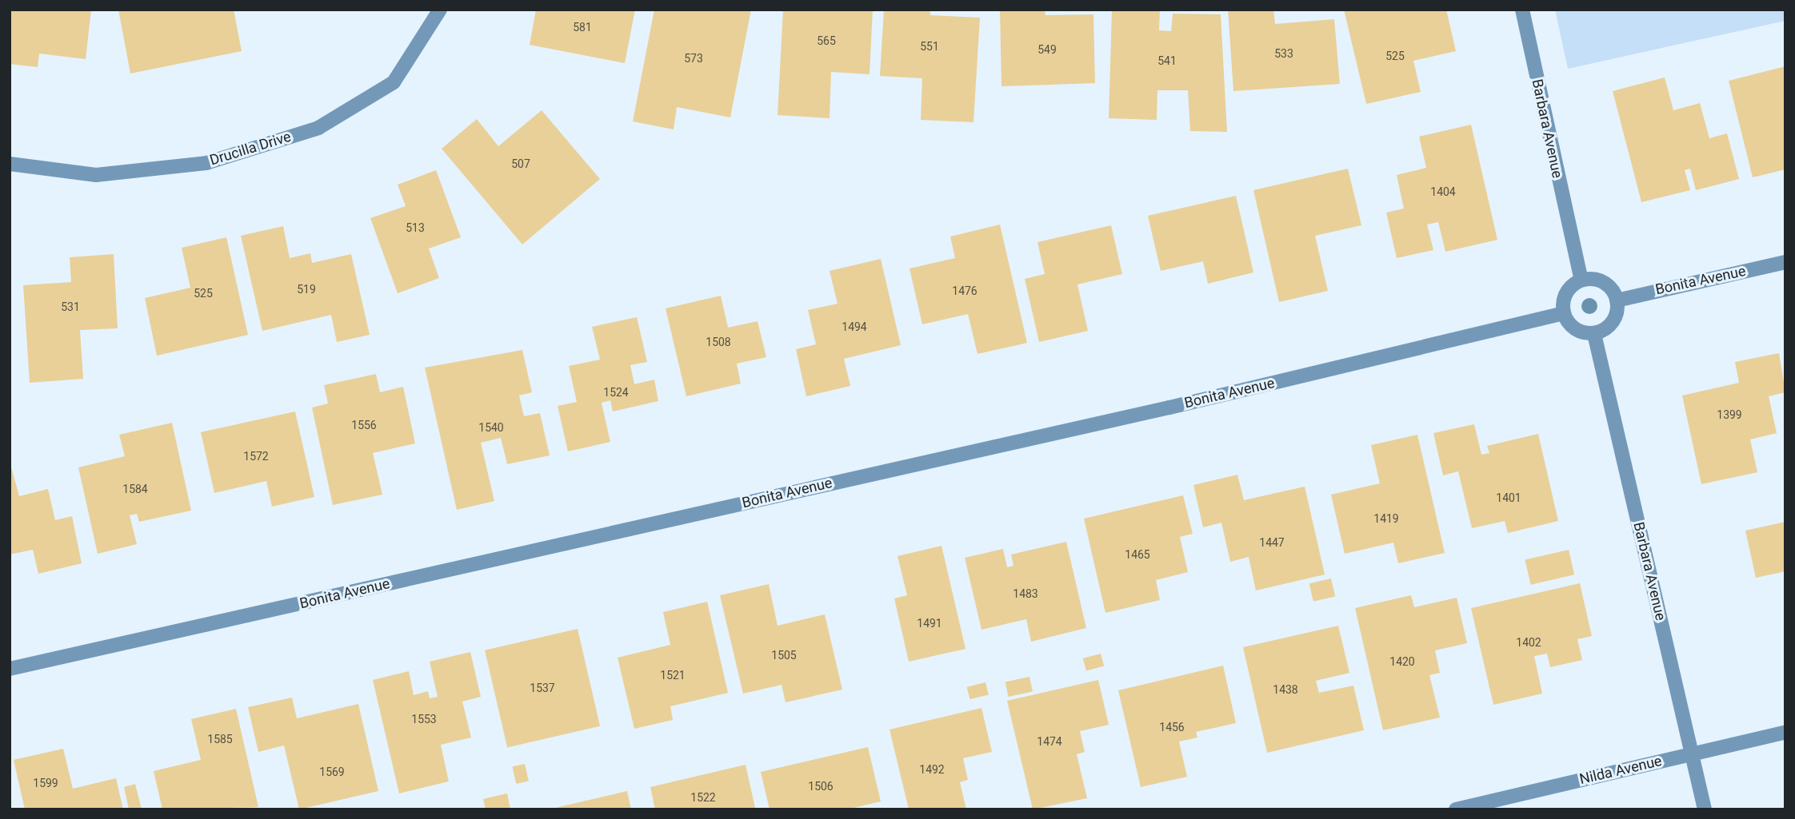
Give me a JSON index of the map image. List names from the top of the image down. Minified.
{"streets":{"street":["Barbara Avenue","Drucilla Drive","Bonita Avenue","Nilda Avenue"]},"crossings":[["Barbara Avenue","Bonita Avenue"],["Barbara Avenue","Nilda Avenue"]],"house_numbers":["581","565","551","549","533","525","573","541","507","1404","513","519","1476","525","531","1494","1508","1524","1399","1556","1540","1572","1584","1401","1419","1447","1465","1483","1491","1402","1505","1420","1521","1537","1438","1553","1456","1585","1474","1492","1569","1599","1506","1522"]}
